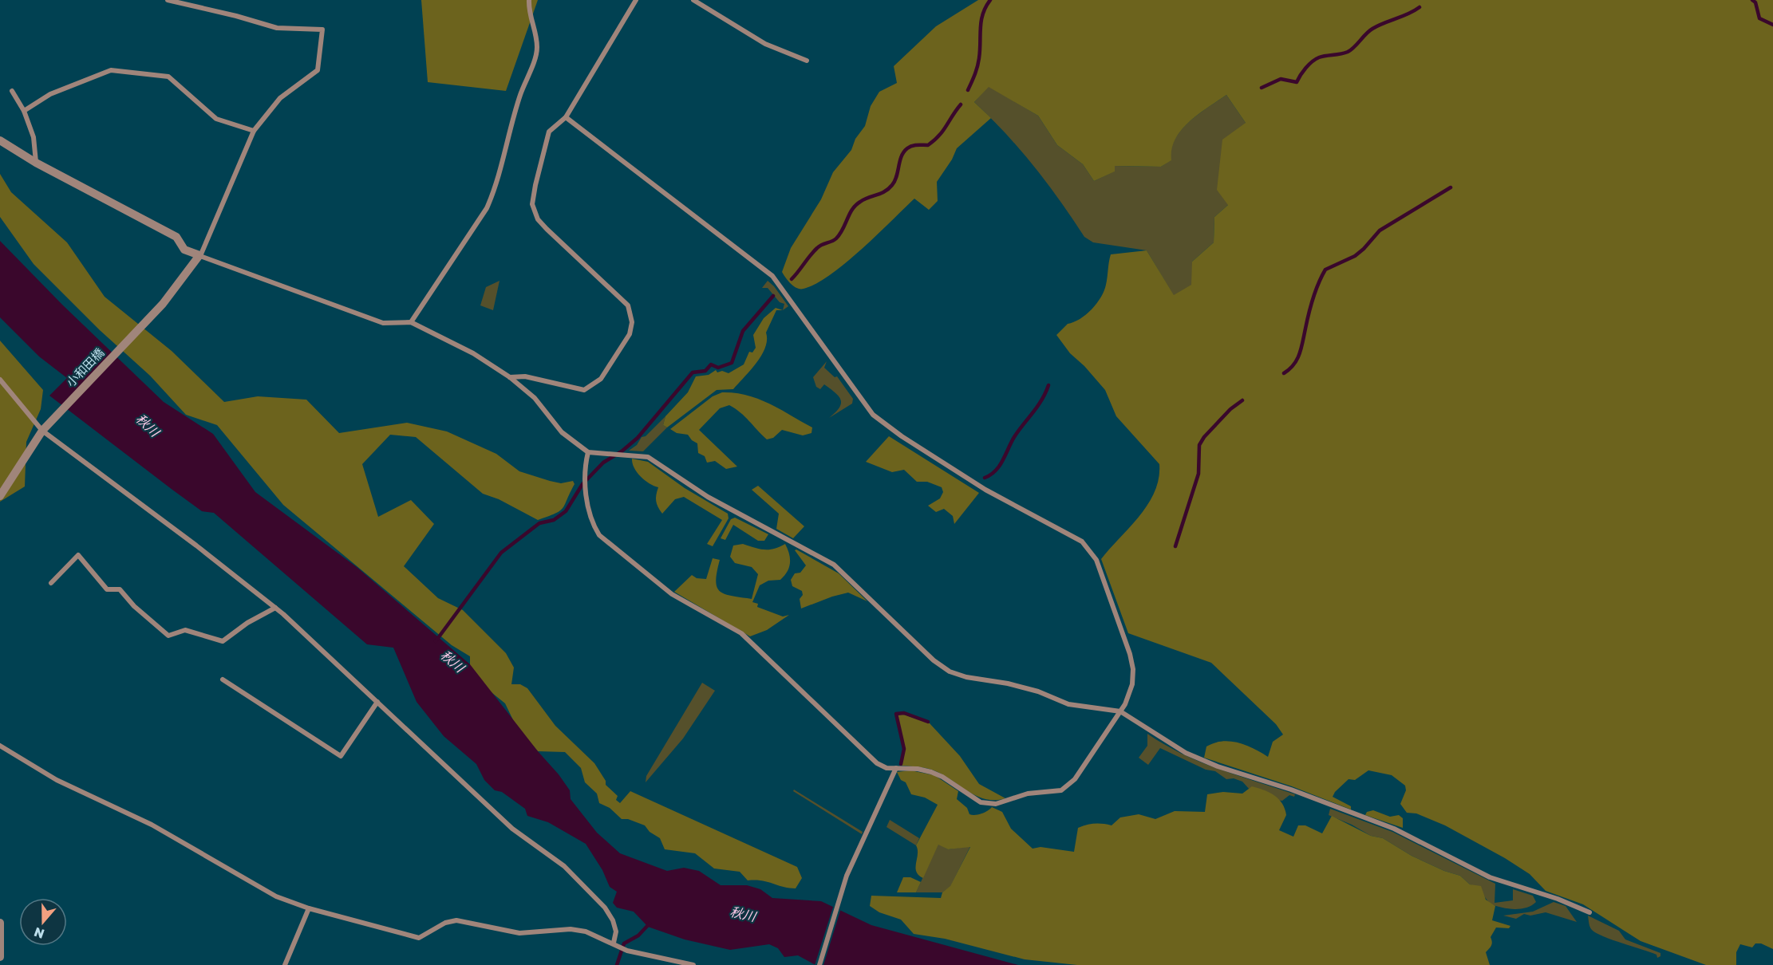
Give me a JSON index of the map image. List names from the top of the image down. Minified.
{"streets":{"street":["小和田橋"]},"water":["秋川"],"north":"bottom"}
